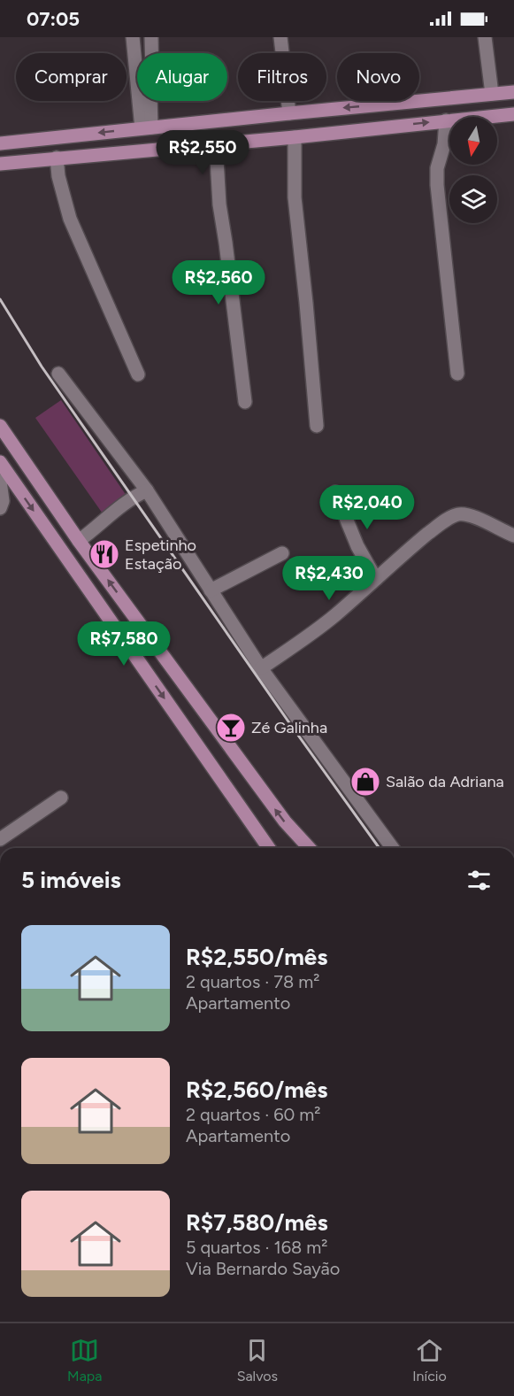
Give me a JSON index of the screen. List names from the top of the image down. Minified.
{"places":{"restaurant":["Espetinho Estação"],"bar":["Zé Galinha"],"shop":["Salão da Adriana"]},"north":"bottom","page":{"status":"07:05","chip":["Comprar","Alugar","Filtros","Novo"],"price":["R$2,550","R$2,560","R$2,040","R$2,430","R$7,580"],"heading":"5 imóveis","list":[{"name":"R$2,550/mês","note":"2 quartos · 78 m² · Apartamento"},{"name":"R$2,560/mês","note":"2 quartos · 60 m² · Apartamento"},{"name":"R$7,580/mês","note":"5 quartos · 168 m² · Via Bernardo Sayão"}],"tabs":["Mapa","Salvos","Início"]}}
